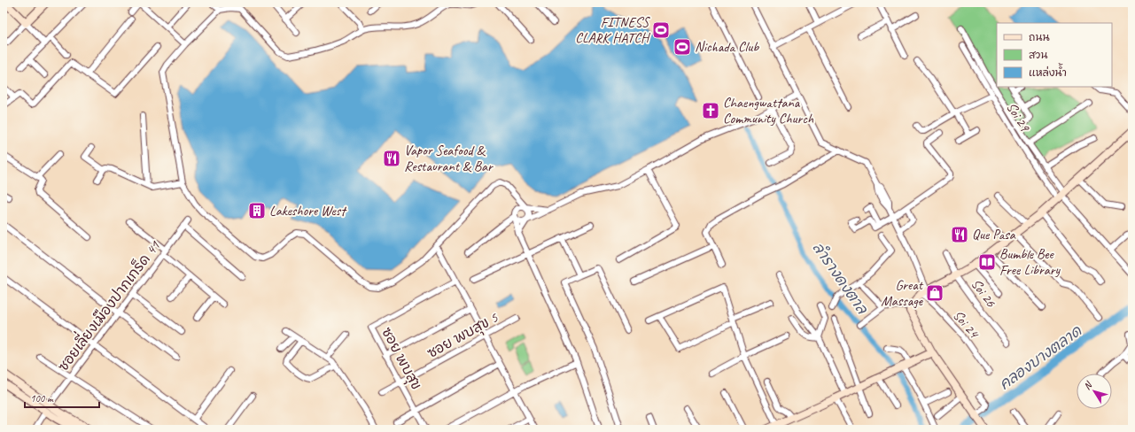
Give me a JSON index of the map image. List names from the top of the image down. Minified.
{"streets":{"street":["Soi 29","Soi 26","ซอยเลี่ยงเมืองปากเกร็ด 41","Soi 24","ซอย พบสุข 5","ซอย พบสุข"]},"crossings":[["ซอย พบสุข 5","ซอย พบสุข"]],"water":["ลำรางดงตาล","คลองบางตลาด"],"places":{"sports":["FITNESS CLARK HATCH","Nichada Club"],"church":["Chaengwattana Community Church"],"restaurant":["Vapor Seafood & Restaurant & Bar","Que Pasa"],"building":["Lakeshore West"],"library":["Bumble Bee Free Library"],"shop":["Great Massage"]},"legend":["ถนน","สวน","แหล่งน้ำ"],"scale_bar":"100 m","north":"top left"}
